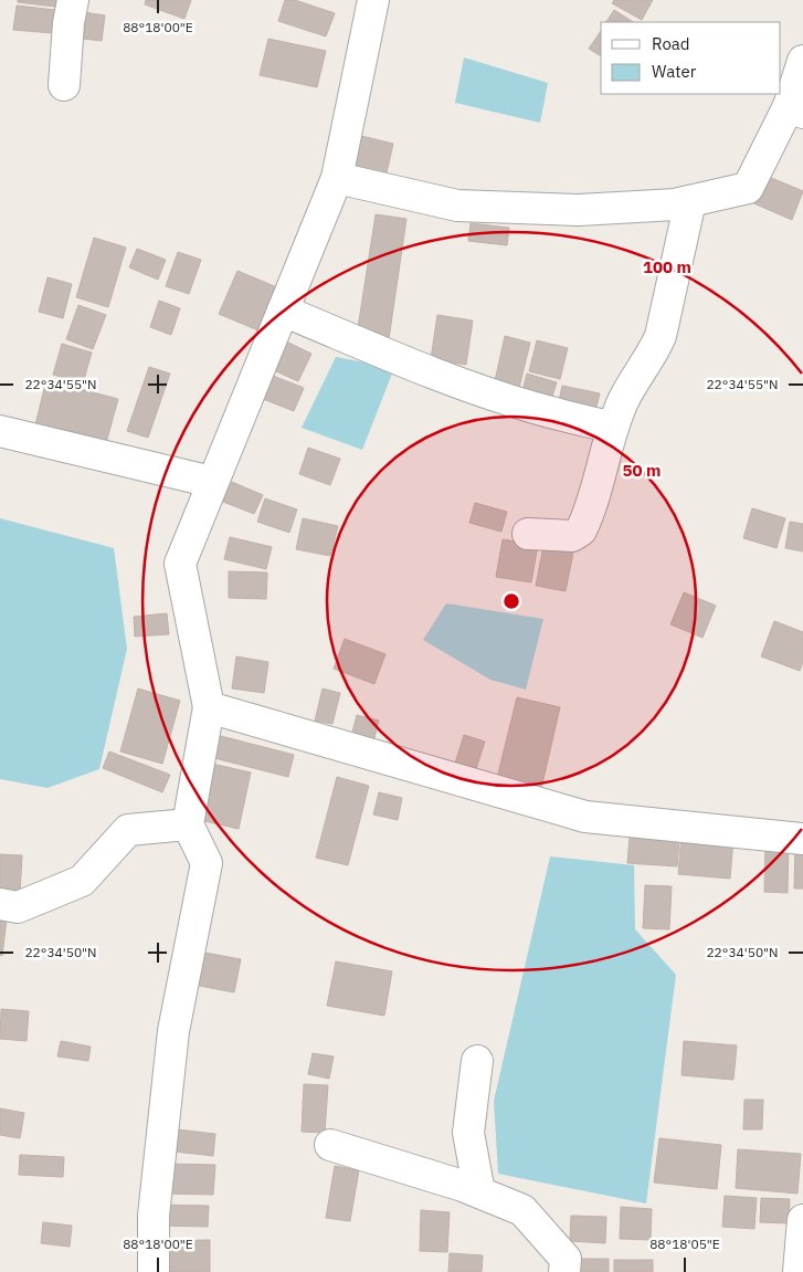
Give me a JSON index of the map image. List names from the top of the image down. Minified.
{"legend":["Road","Water"],"coordinates":["88°18'00\"E","22°34'55\"N","22°34'50\"N","88°18'05\"E"],"rings":["100 m","50 m"]}
